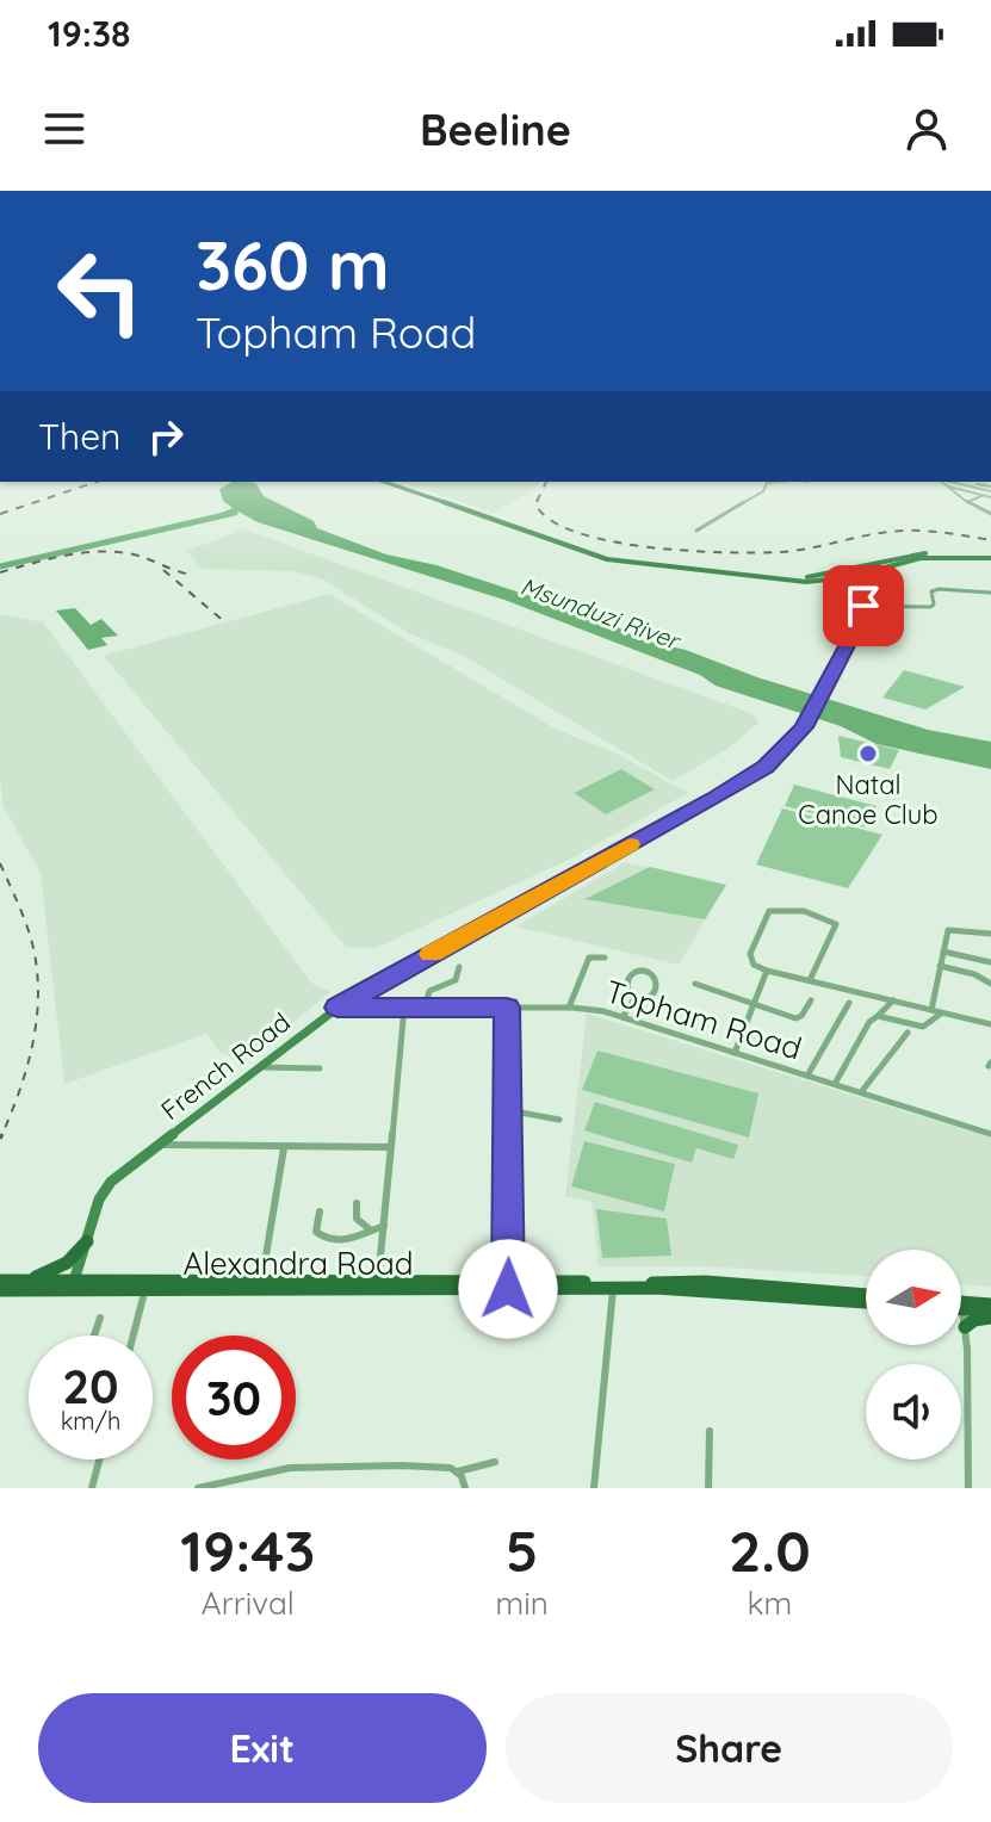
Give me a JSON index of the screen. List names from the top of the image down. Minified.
{"streets":{"main road":["French Road","Alexandra Road"],"street":["Topham Road"]},"crossings":[["Topham Road","French Road"],["French Road","Alexandra Road"]],"water":["Msunduzi River"],"places":["Natal Canoe Club"],"north":"right","page":{"status":"19:38","header":"Beeline","turn":["360 m","Topham Road"],"then":"Then","speed":"20 km/h","limit":"30","eta":["19:43","Arrival","5","min","2.0","km"],"buttons":["Exit","Share"]}}
